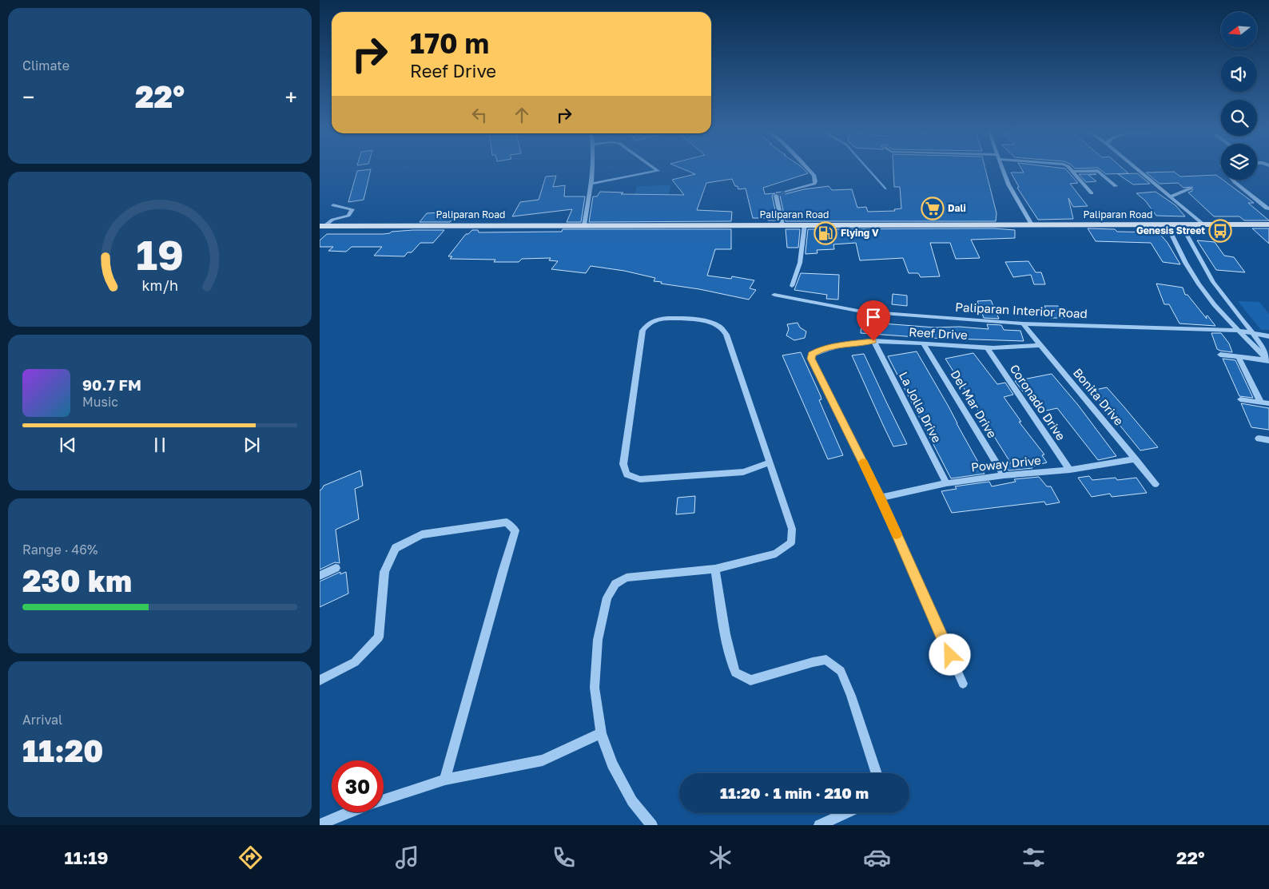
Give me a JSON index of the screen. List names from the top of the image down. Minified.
{"streets":{"main road":["Paliparan Road"],"street":["Paliparan Interior Road","Reef Drive","Bonita Drive","Coronado Drive","Del Mar Drive","La Jolla Drive","Poway Drive"]},"crossings":[["Paliparan Interior Road","Bonita Drive"],["Reef Drive","Bonita Drive"],["Reef Drive","Coronado Drive"],["Reef Drive","Del Mar Drive"],["Reef Drive","La Jolla Drive"],["Bonita Drive","Poway Drive"],["Coronado Drive","Poway Drive"],["Del Mar Drive","Poway Drive"],["La Jolla Drive","Poway Drive"]],"places":{"supermarket":["Dali"],"bus stop":["Genesis Street"],"fuel station":["Flying V"]},"north":"left","page":{"tile":["Climate",["Range · 46%","230 km"],["Arrival","11:20"]],"turn":["170 m","Reef Drive"],"heat":["−","22°","+"],"song":["90.7 FM","Music"],"limit":"30","trip":"11:20 · 1 min · 210 m","tabs":["11:19","22°"],"gauge":["19","km/h"]}}
